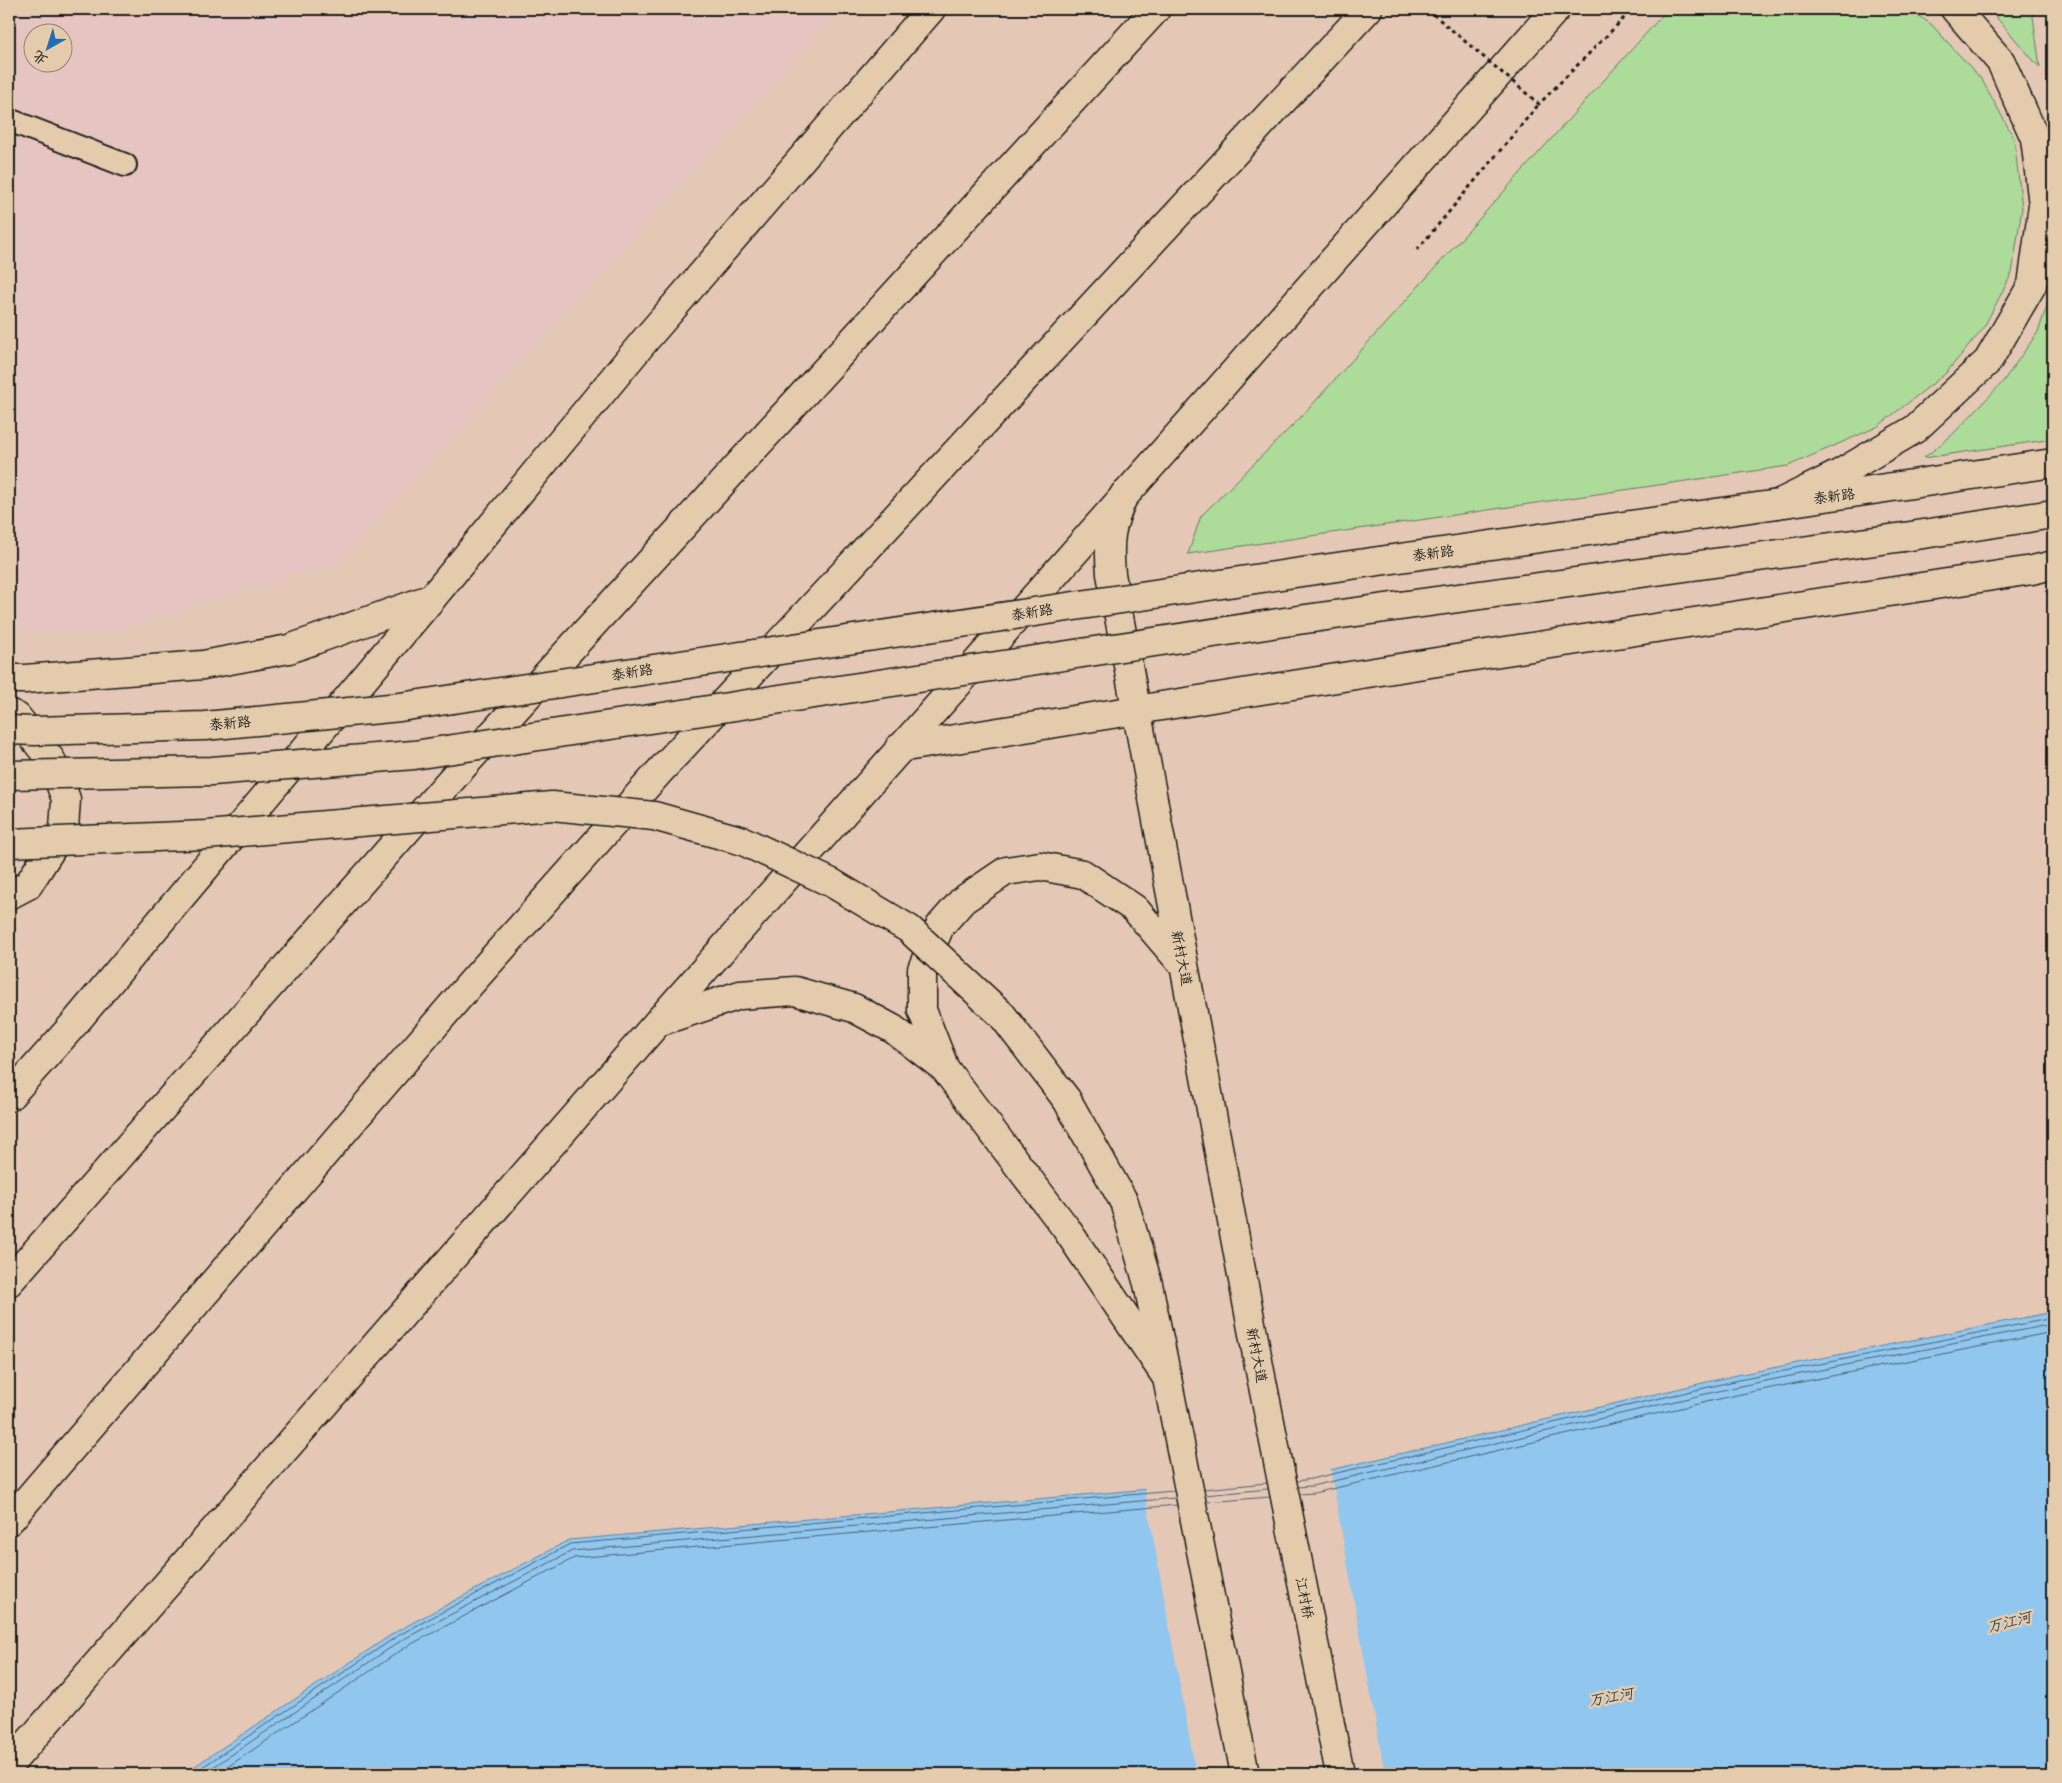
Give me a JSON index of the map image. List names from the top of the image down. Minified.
{"streets":{"main road":["泰新路","新村大道","江村桥"]},"crossings":[["新村大道","江村桥"]],"water":["万江河"],"north":"bottom left"}
